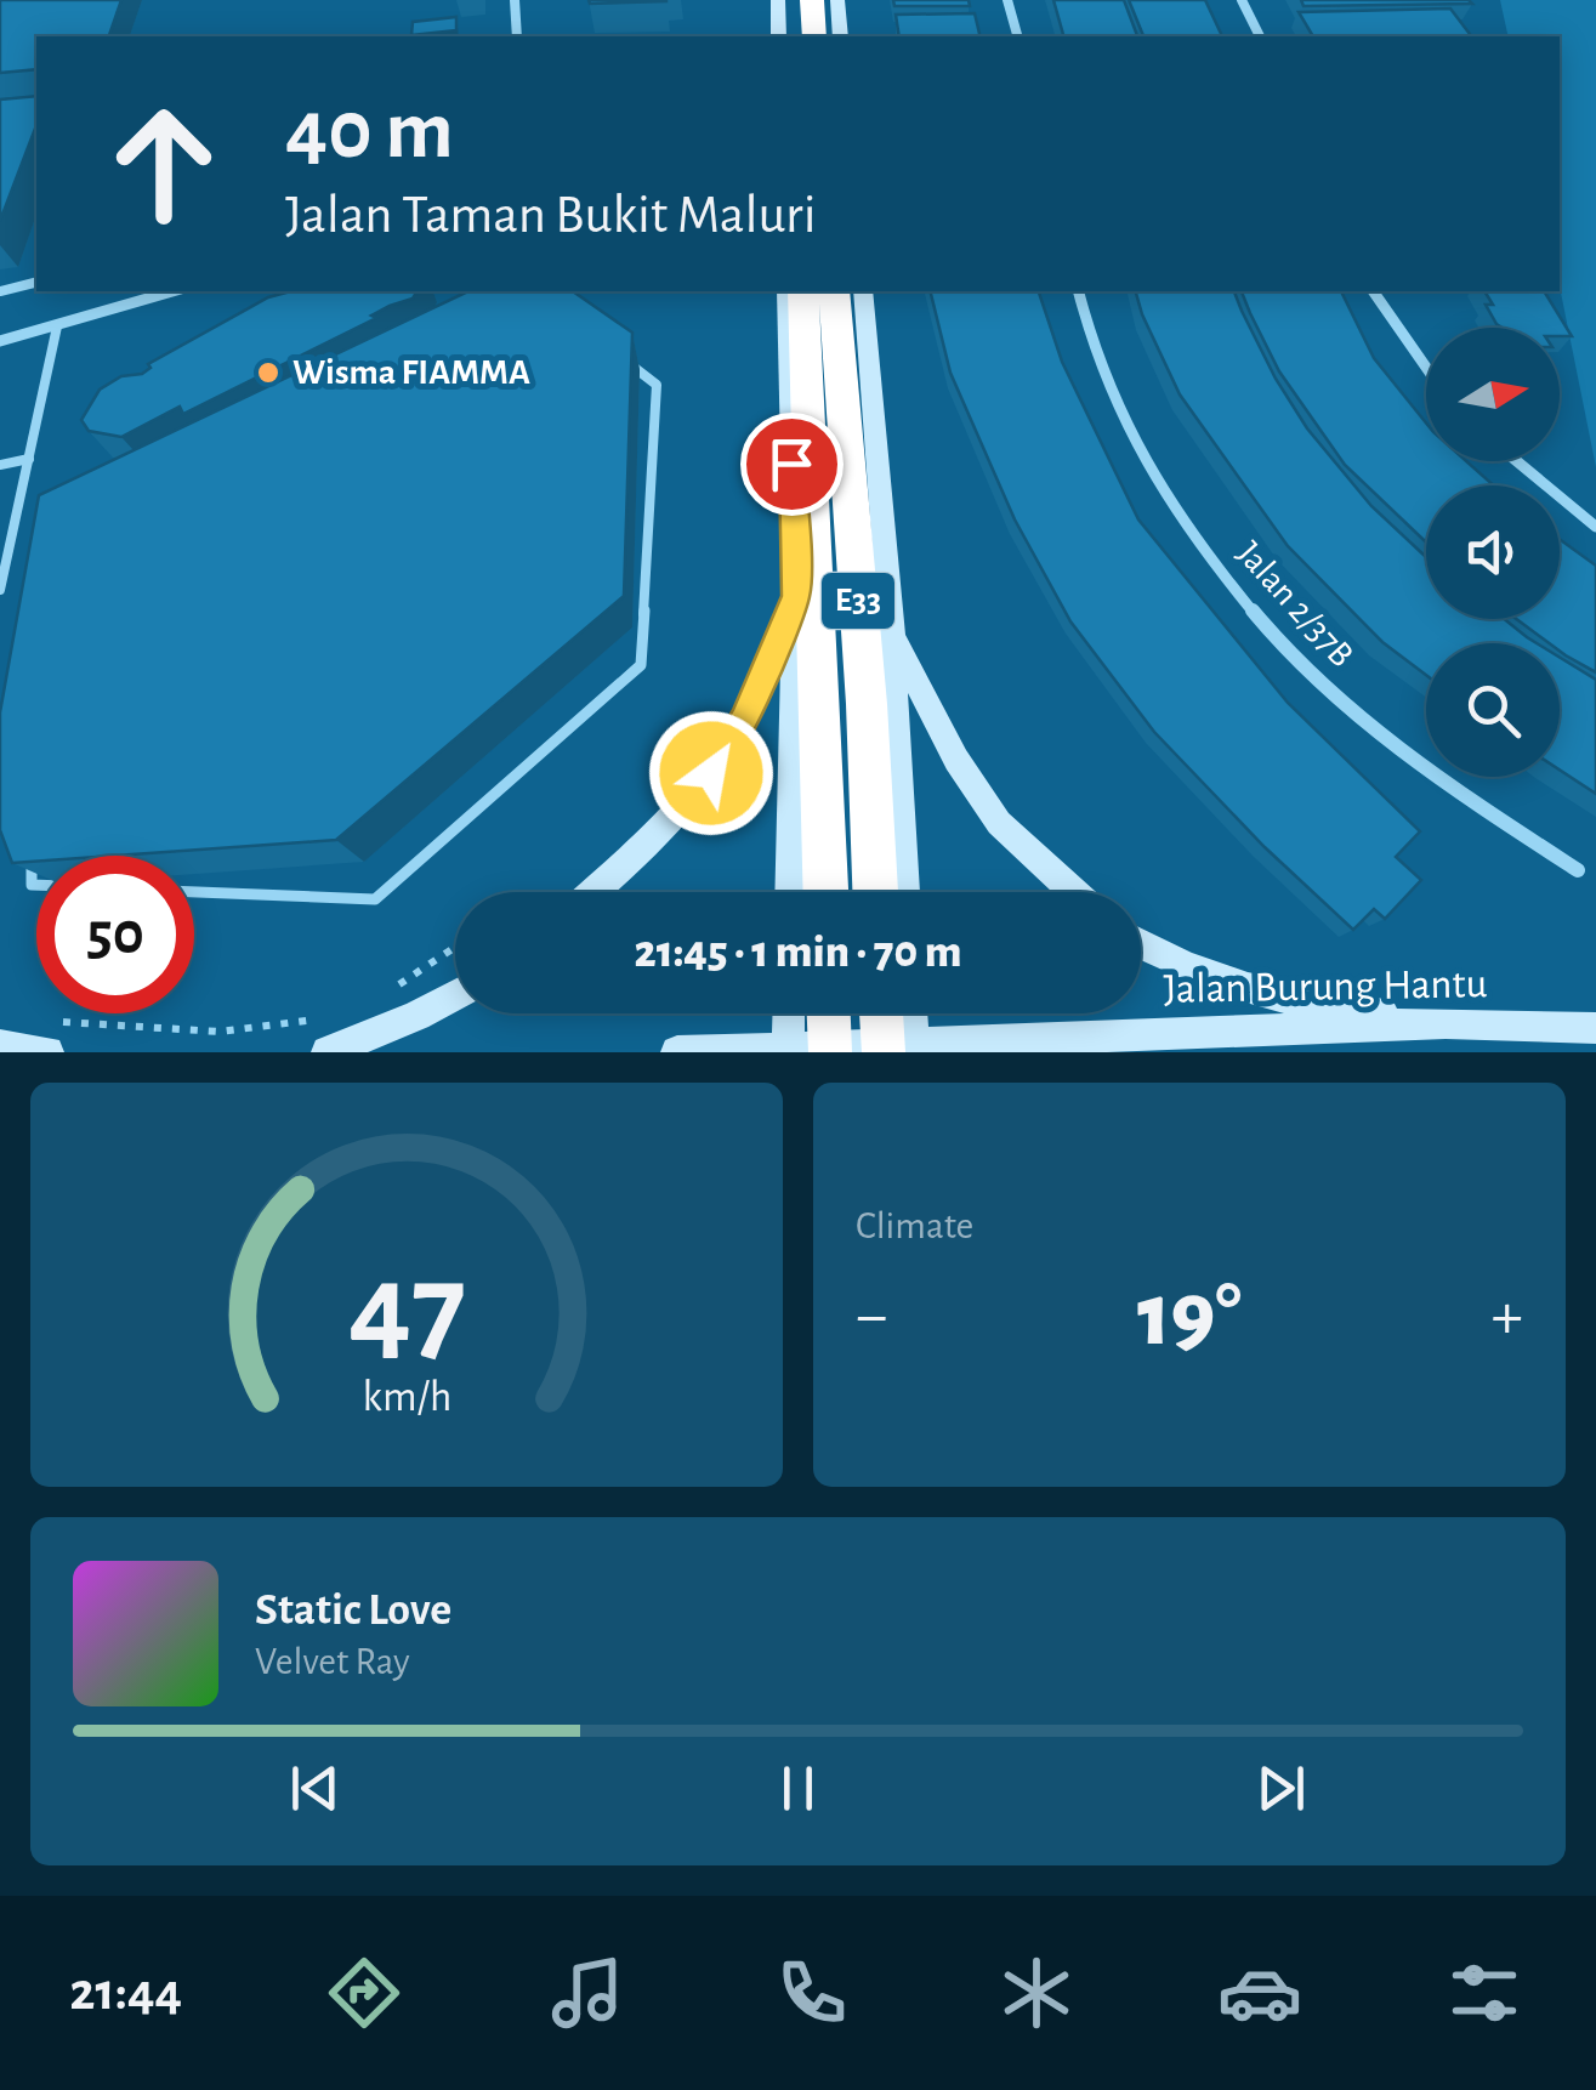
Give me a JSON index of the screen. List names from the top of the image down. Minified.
{"streets":{"highway":["E33"],"main road":["Jalan Burung Hantu"],"street":["Jalan 2/37B"]},"places":["Wisma FIAMMA"],"north":"right","page":{"turn":["40 m","Jalan Taman Bukit Maluri"],"limit":"50","trip":"21:45 · 1 min · 70 m","tile":"Climate","heat":["−","19°","+"],"song":["Static Love","Velvet Ray"],"tabs":"21:44","gauge":["47","km/h"]}}
